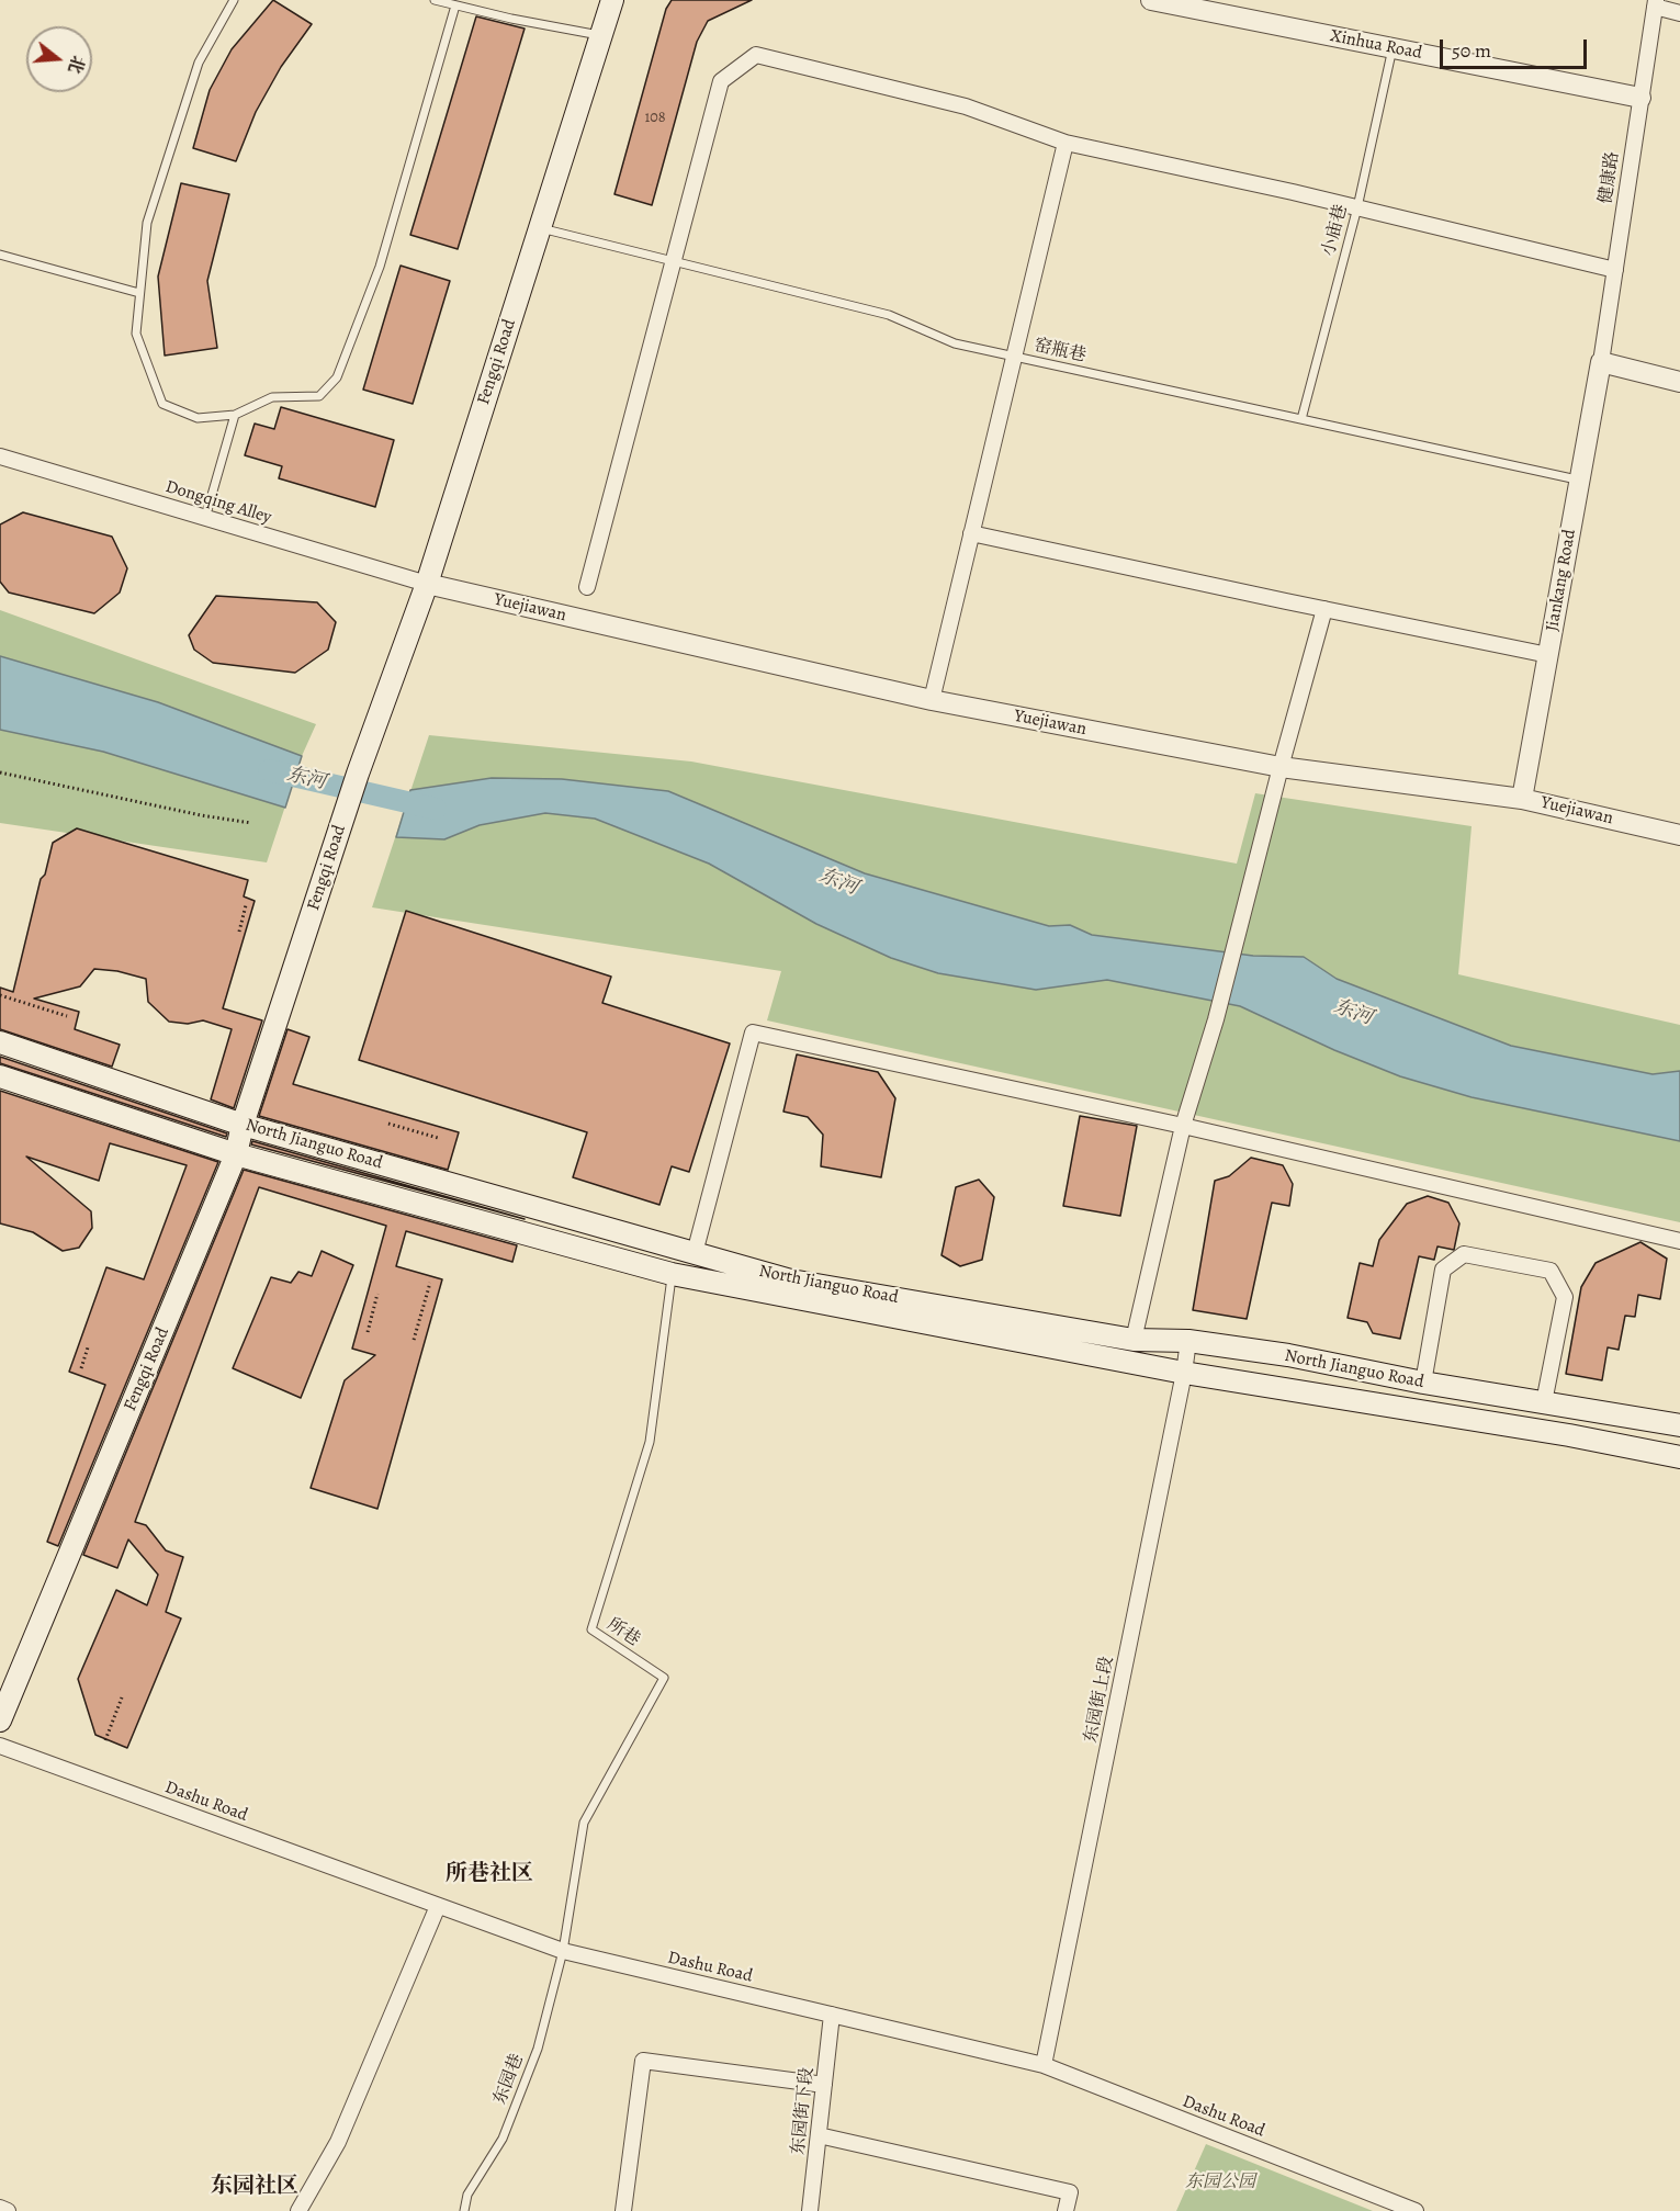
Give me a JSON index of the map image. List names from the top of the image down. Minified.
{"streets":{"main road":["Fengqi Road","North Jianguo Road"],"street":["Xinhua Road","健康路","Dongqing Alley","Jiankang Road","Yuejiawan","东园街上段","Dashu Road","东园街下段"],"lane":["小庙巷","窑瓶巷","所巷","东园巷"]},"crossings":[["Xinhua Road","健康路"],["Xinhua Road","小庙巷"],["健康路","Jiankang Road"],["小庙巷","窑瓶巷"],["窑瓶巷","Fengqi Road"],["窑瓶巷","Jiankang Road"],["Fengqi Road","Dongqing Alley"],["Fengqi Road","Yuejiawan"],["Fengqi Road","North Jianguo Road"],["Dongqing Alley","Yuejiawan"],["Jiankang Road","Yuejiawan"],["North Jianguo Road","所巷"],["North Jianguo Road","东园街上段"],["所巷","Dashu Road"],["所巷","东园巷"],["东园街上段","Dashu Road"],["Dashu Road","东园巷"],["Dashu Road","东园街下段"]],"districts":["所巷社区","东园社区"],"water":["东河"],"parks":["东园公园"],"house_numbers":["108"],"scale_bar":"50 m","north":"right"}
